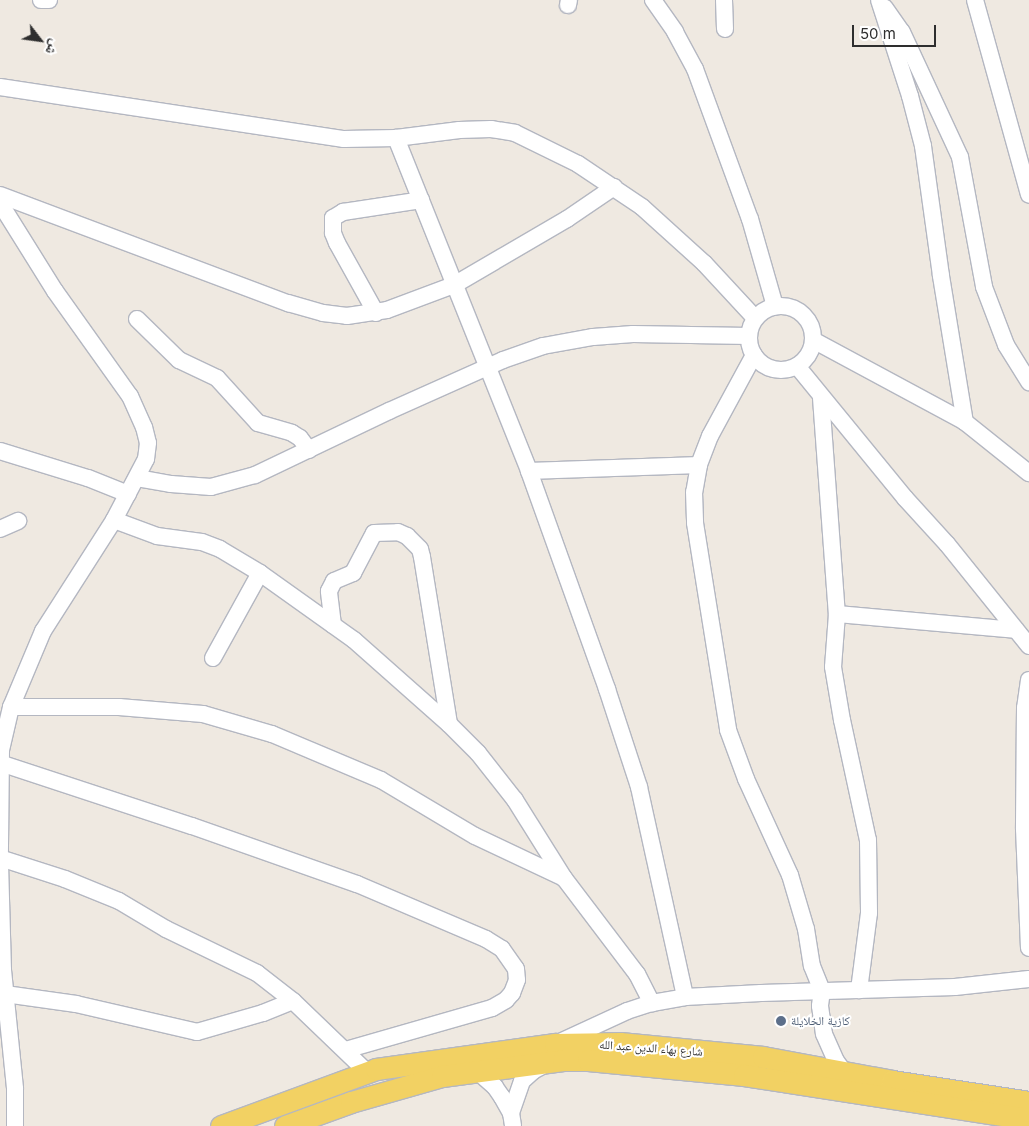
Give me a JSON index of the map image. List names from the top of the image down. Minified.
{"streets":{"main road":["شارع بهاء الدين عبد الله"]},"places":["كازية الخلايلة"],"scale_bar":"50 m","north":"bottom right"}
